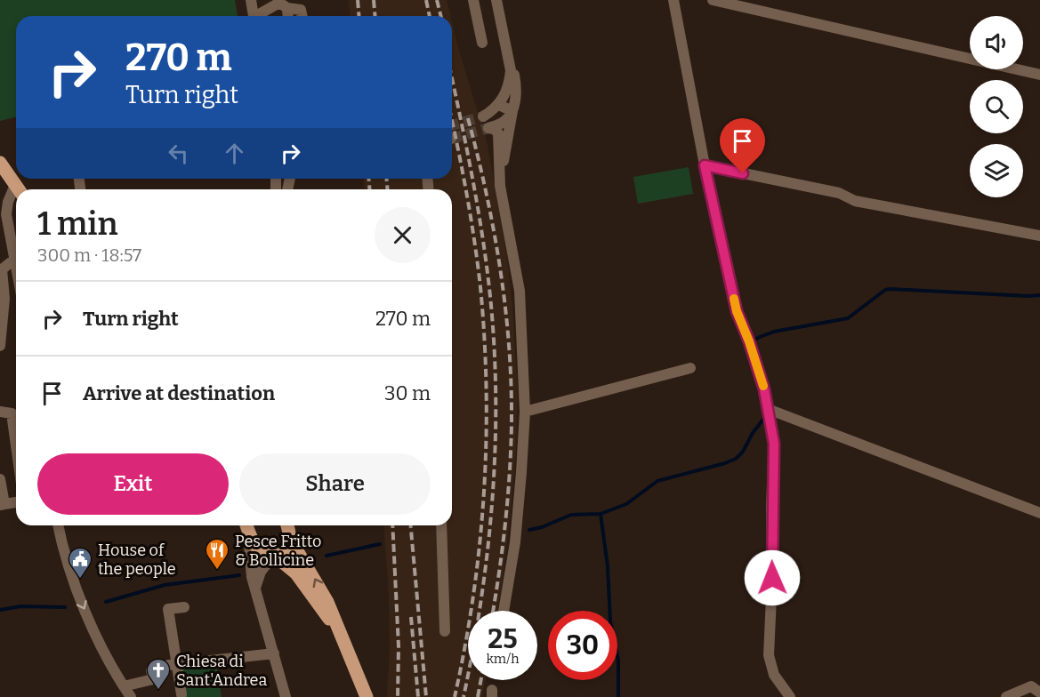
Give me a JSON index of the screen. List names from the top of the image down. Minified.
{"places":{"restaurant":["Pesce Fritto & Bollicine"],"public building":["House of the people"],"church":["Chiesa di Sant'Andrea"]},"page":{"turn":["270 m","Turn right"],"heading":["1 min","300 m · 18:57"],"list":[{"name":"Turn right","value":"270 m"},{"name":"Arrive at destination","value":"30 m"}],"buttons":["Exit","Share"],"speed":"25 km/h","limit":"30"}}
